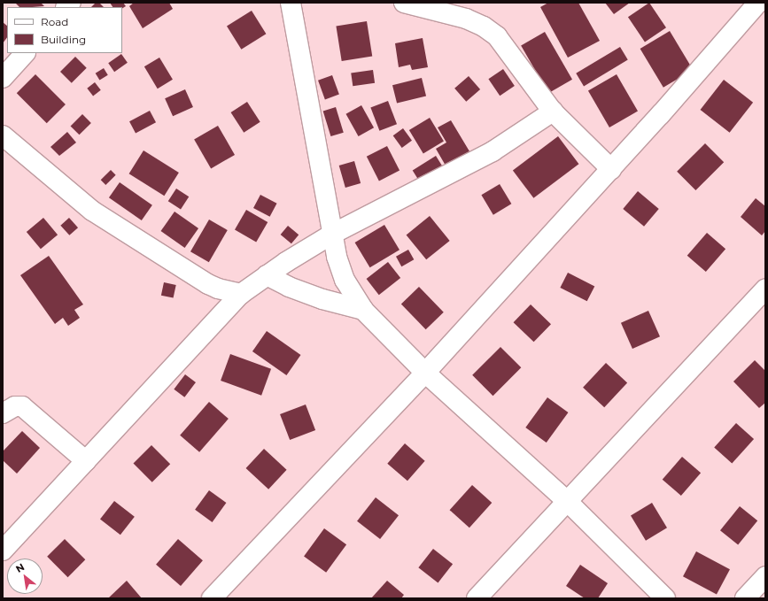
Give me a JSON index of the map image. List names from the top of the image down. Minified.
{"legend":["Road","Building"],"north":"top left"}
